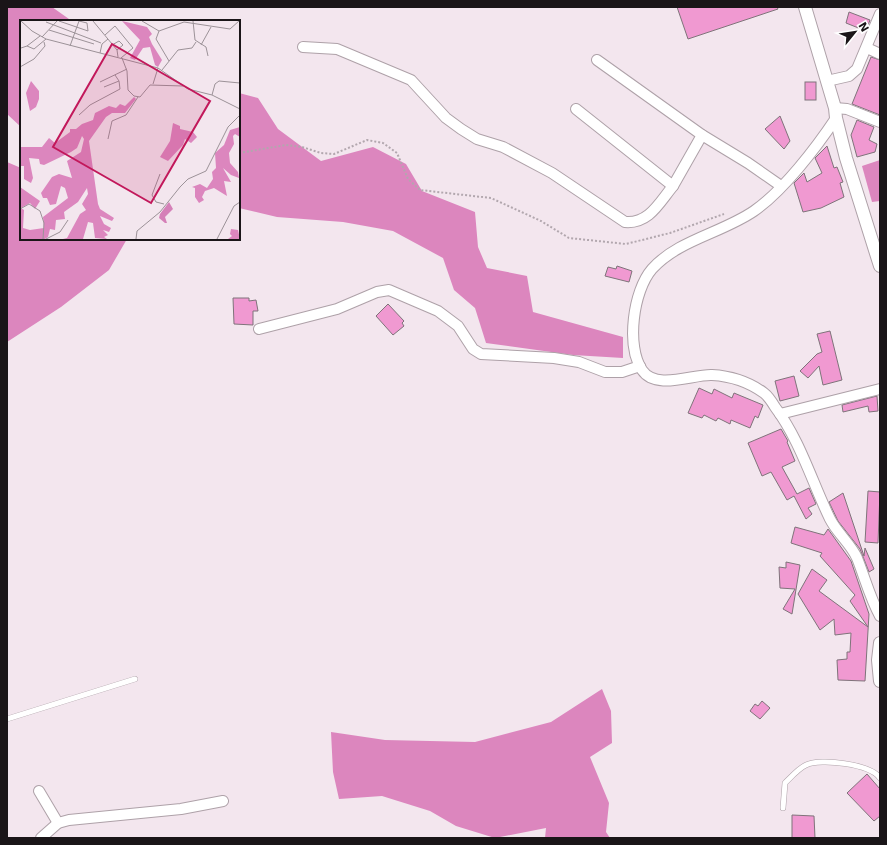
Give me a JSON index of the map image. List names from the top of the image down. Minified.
{"north":"top right"}
